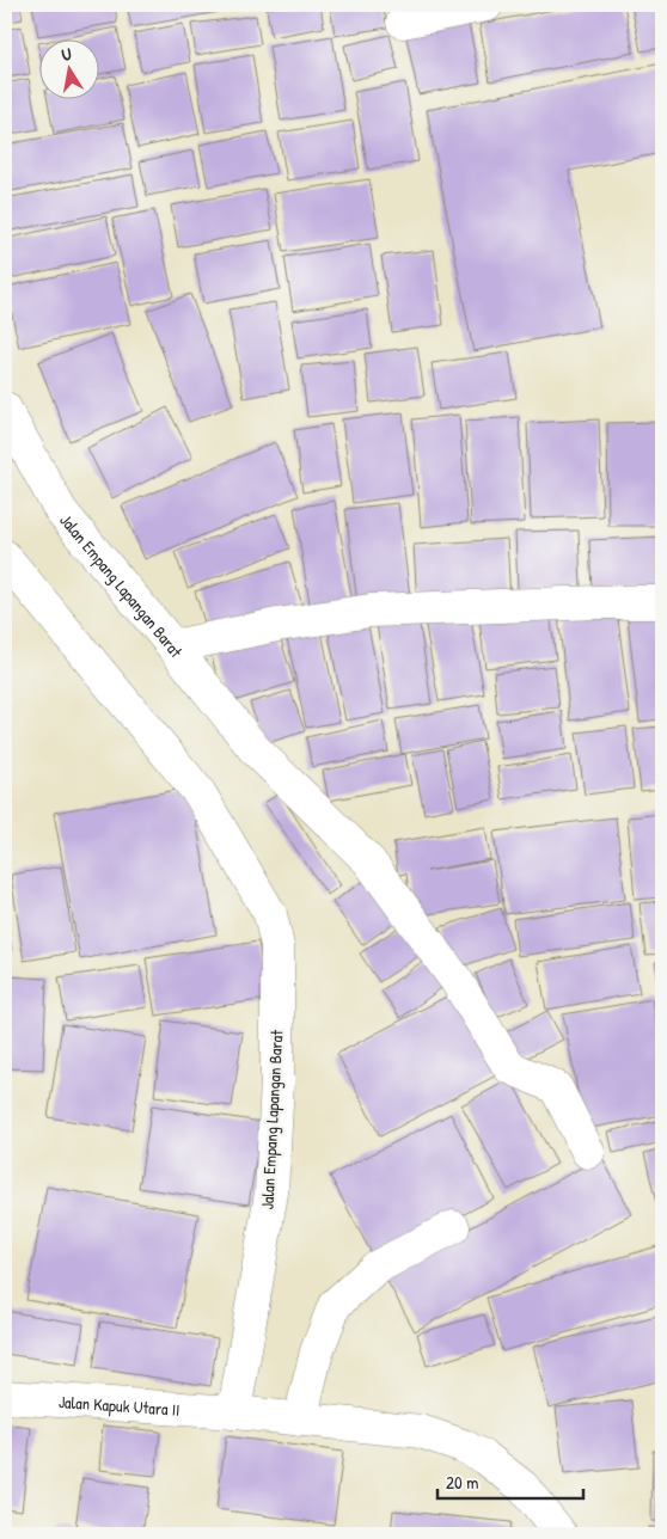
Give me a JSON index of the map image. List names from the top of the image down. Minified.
{"streets":{"street":["Jalan Empang Lapangan Barat","Jalan Kapuk Utara II"]},"crossings":[["Jalan Empang Lapangan Barat","Jalan Kapuk Utara II"]],"scale_bar":"20 m","north":"top"}
